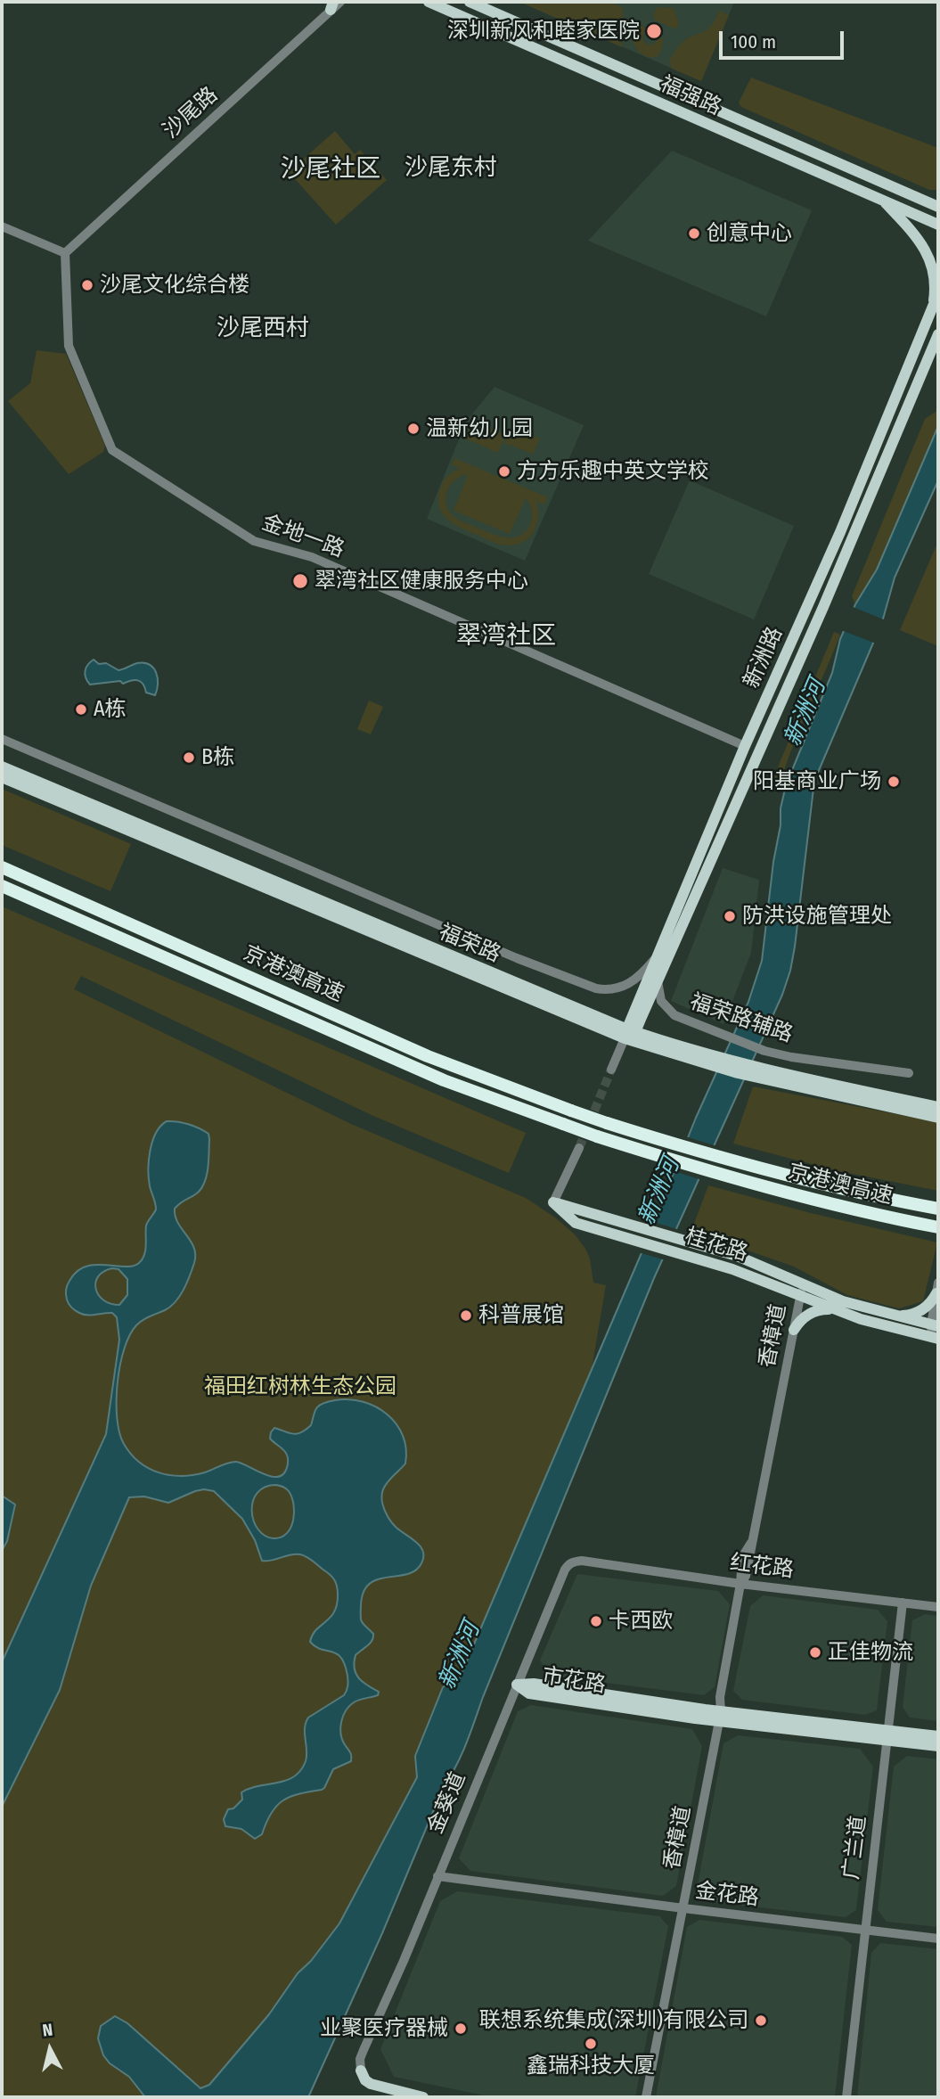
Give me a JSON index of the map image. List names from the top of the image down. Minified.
{"streets":{"highway":["京港澳高速"],"main road":["福强路","新洲路","福荣路","桂花路","市花路"],"street":["沙尾路","金地一路","福荣路辅路","香樟道","红花路","金葵道","广兰道","金花路"]},"crossings":[["沙尾路","金地一路"],["金地一路","新洲路"],["新洲路","福荣路"],["新洲路","福荣路辅路"],["桂花路","香樟道"],["香樟道","红花路"],["香樟道","市花路"],["香樟道","金花路"],["红花路","金葵道"],["红花路","广兰道"],["市花路","金葵道"],["市花路","广兰道"],["金葵道","金花路"],["广兰道","金花路"]],"districts":["沙尾东村","沙尾社区","沙尾西村","翠湾社区"],"water":["新洲河"],"parks":["福田红树林生态公园"],"places":["深圳新风和睦家医院","创意中心","沙尾文化综合楼","温新幼儿园","方方乐趣中英文学校","翠湾社区健康服务中心","A栋","B栋","阳基商业广场","防洪设施管理处","科普展馆","卡西欧","正佳物流","联想系统集成(深圳)有限公司","业聚医疗器械","鑫瑞科技大厦"],"scale_bar":"100 m","north":"top"}
